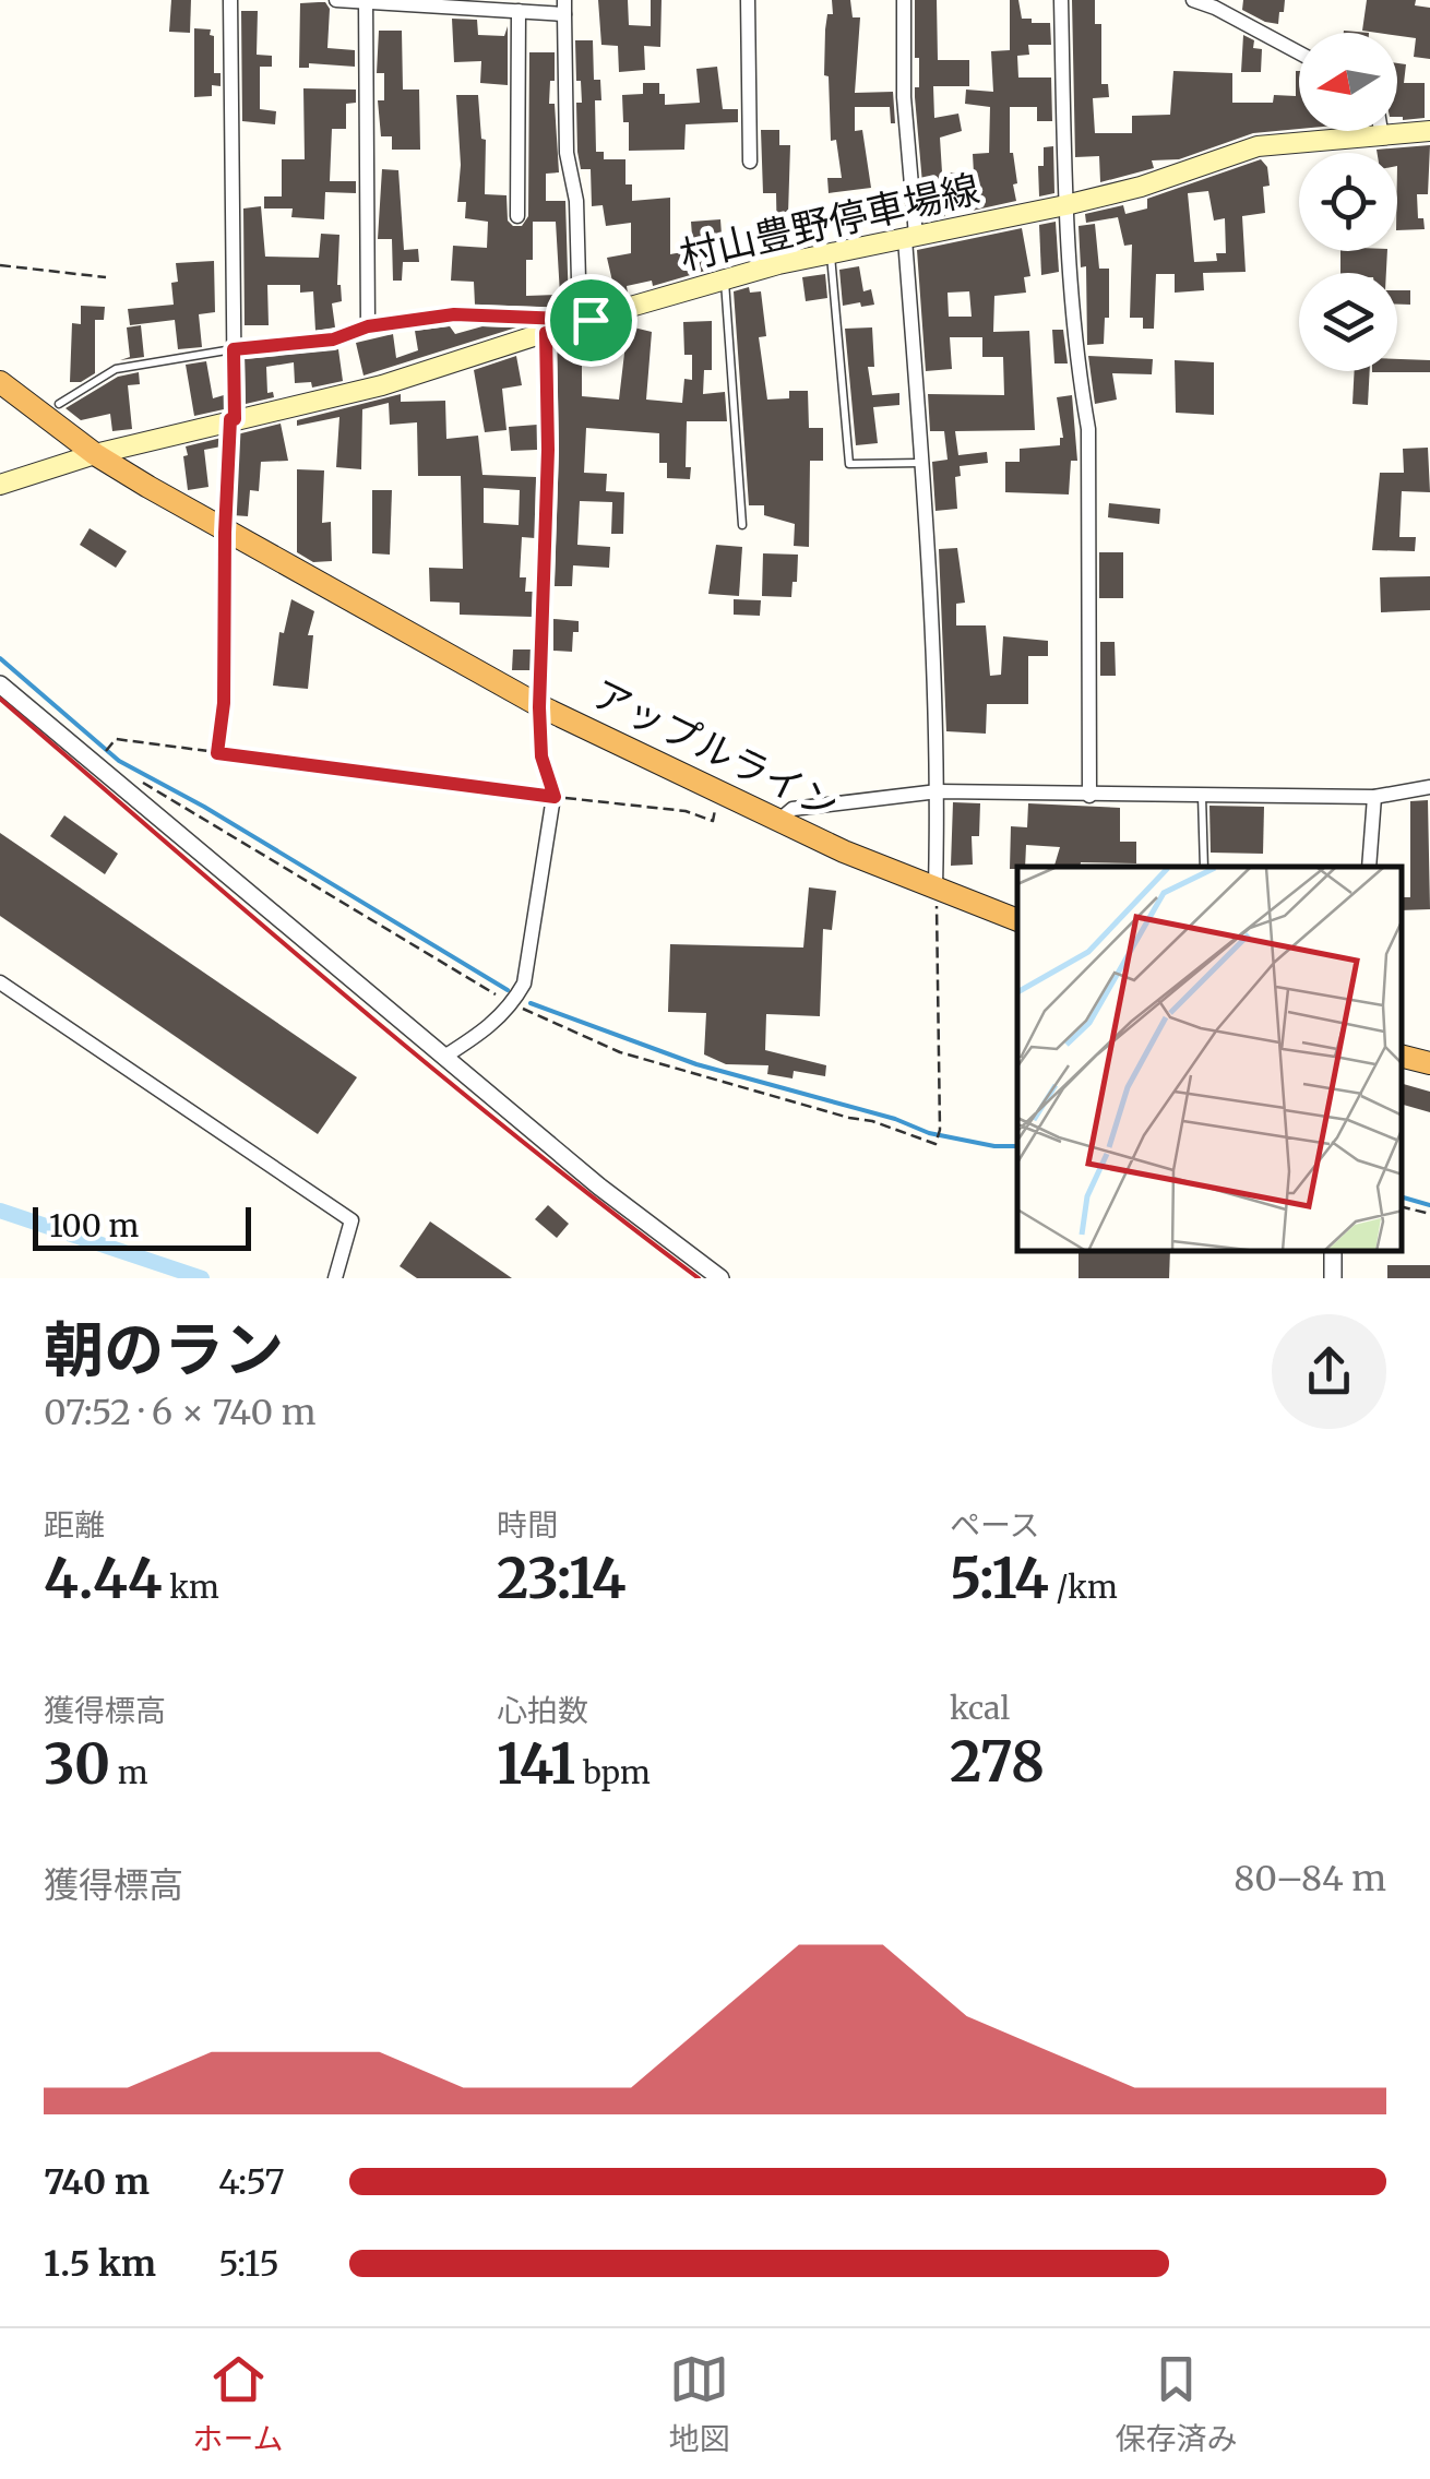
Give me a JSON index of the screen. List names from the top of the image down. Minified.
{"streets":{"highway":["アップルライン"],"main road":["村山豊野停車場線"]},"crossings":[["村山豊野停車場線","アップルライン"]],"scale_bar":"100 m","north":"left","page":{"scale":"100 m","heading":["朝のラン","07:52 · 6 × 740 m"],"stats":[["距離","4.44 km"],["時間","23:14"],["ペース","5:14 /km"],["獲得標高","30 m"],["心拍数","141 bpm"],["kcal","278"]],"chart":["獲得標高","80–84 m"],"list":[{"name":"740 m","note":"4:57"},{"name":"1.5 km","note":"5:15"}],"tabs":["ホーム","地図","保存済み"]}}
